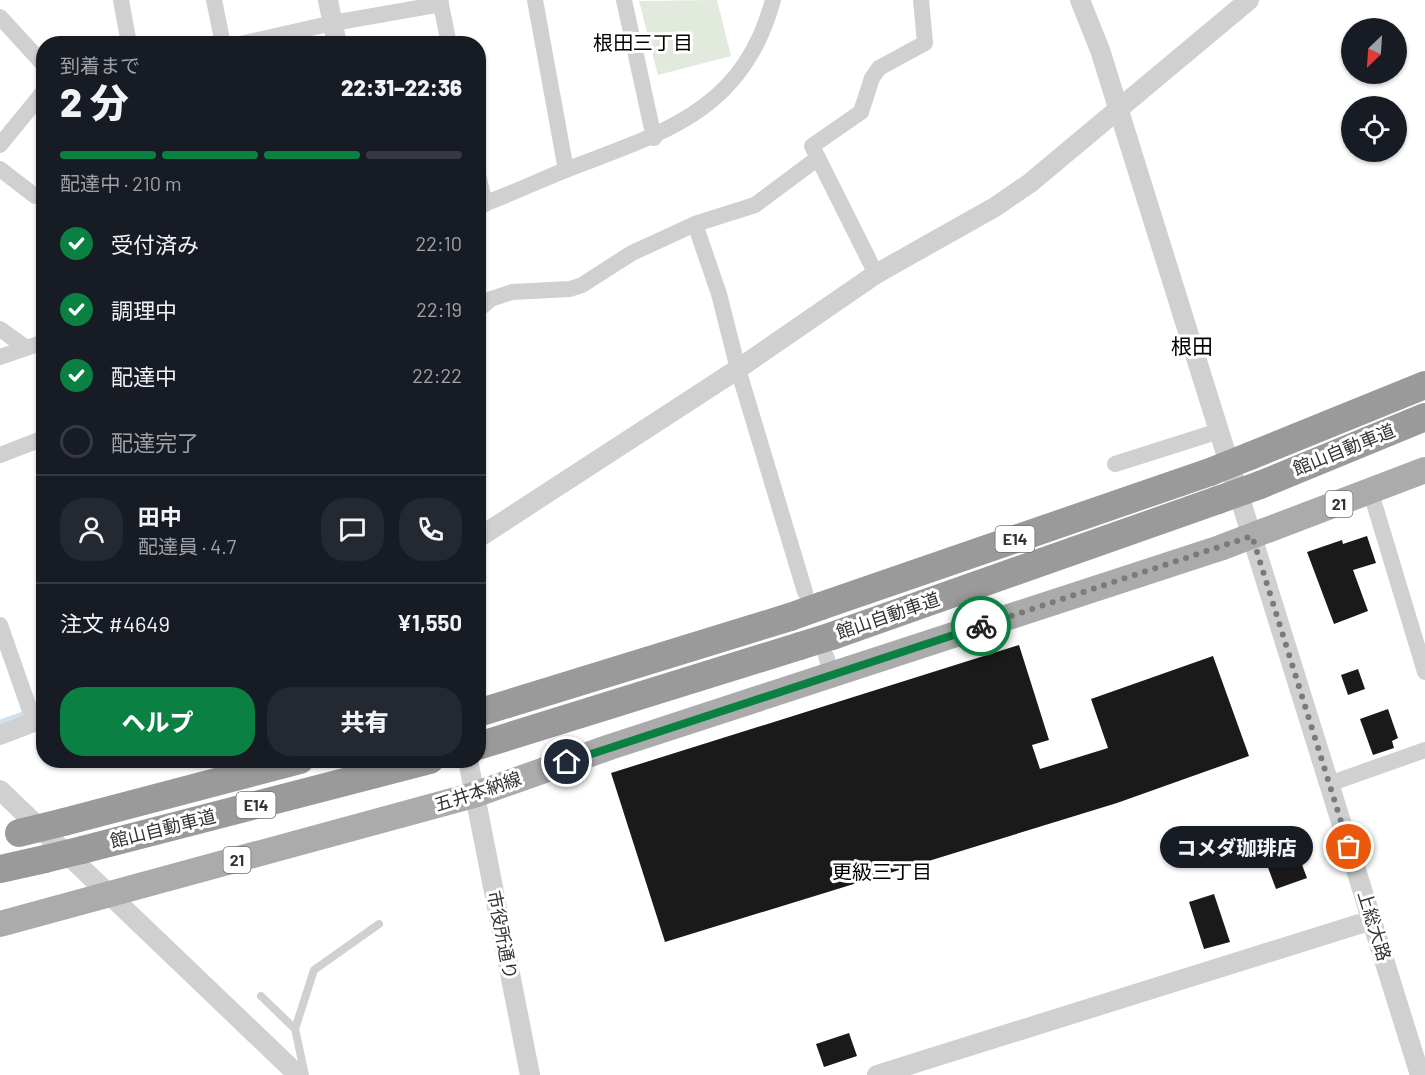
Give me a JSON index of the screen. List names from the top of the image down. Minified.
{"streets":{"highway":["館山自動車道","E14"],"main road":["21","五井本納線"],"street":["上総大路","市役所通り"]},"crossings":[["館山自動車道","五井本納線"],["五井本納線","上総大路"],["五井本納線","市役所通り"]],"districts":["根田三丁目","根田","更級三丁目"],"places":["コメダ珈琲店"],"north":"bottom left","page":{"heading":["2 分","到着まで","22:31–22:36"],"panel":["田中","配達員 · 4.7","注文 #4649","¥1,550"],"bar":"配達中 · 210 m","list":[["受付済み","22:10"],["調理中","22:19"],["配達中","22:22"],"配達完了"],"buttons":["ヘルプ","共有"],"bubble":"コメダ珈琲店"}}
